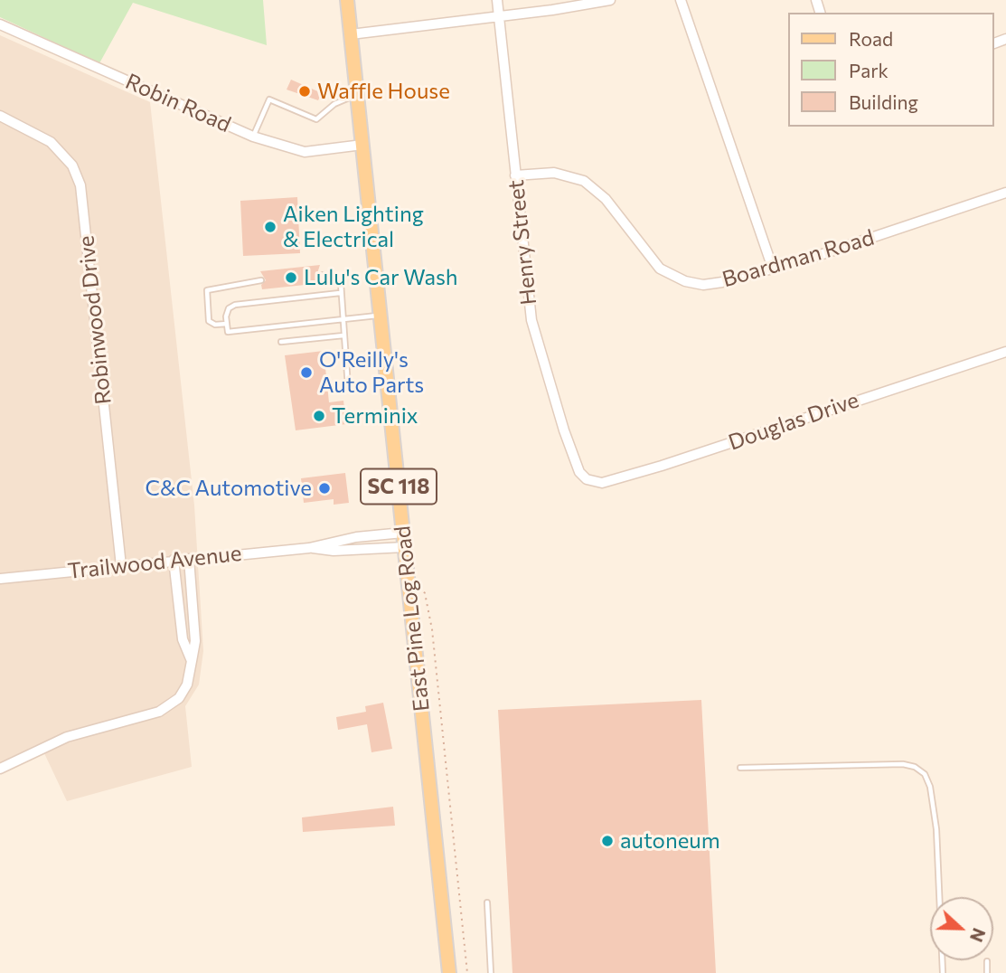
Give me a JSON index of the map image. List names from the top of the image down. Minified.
{"streets":{"main road":["SC 118","East Pine Log Road"],"street":["Robin Road","Henry Street","Boardman Road","Robinwood Drive","Douglas Drive","Trailwood Avenue"]},"crossings":[["Robin Road","East Pine Log Road"],["Henry Street","Boardman Road"],["Henry Street","Douglas Drive"],["Robinwood Drive","Trailwood Avenue"],["Trailwood Avenue","East Pine Log Road"]],"places":["Waffle House","Aiken Lighting & Electrical","Lulu's Car Wash","O'Reilly's Auto Parts","Terminix","C&C Automotive","autoneum"],"legend":["Road","Park","Building"],"north":"right"}
